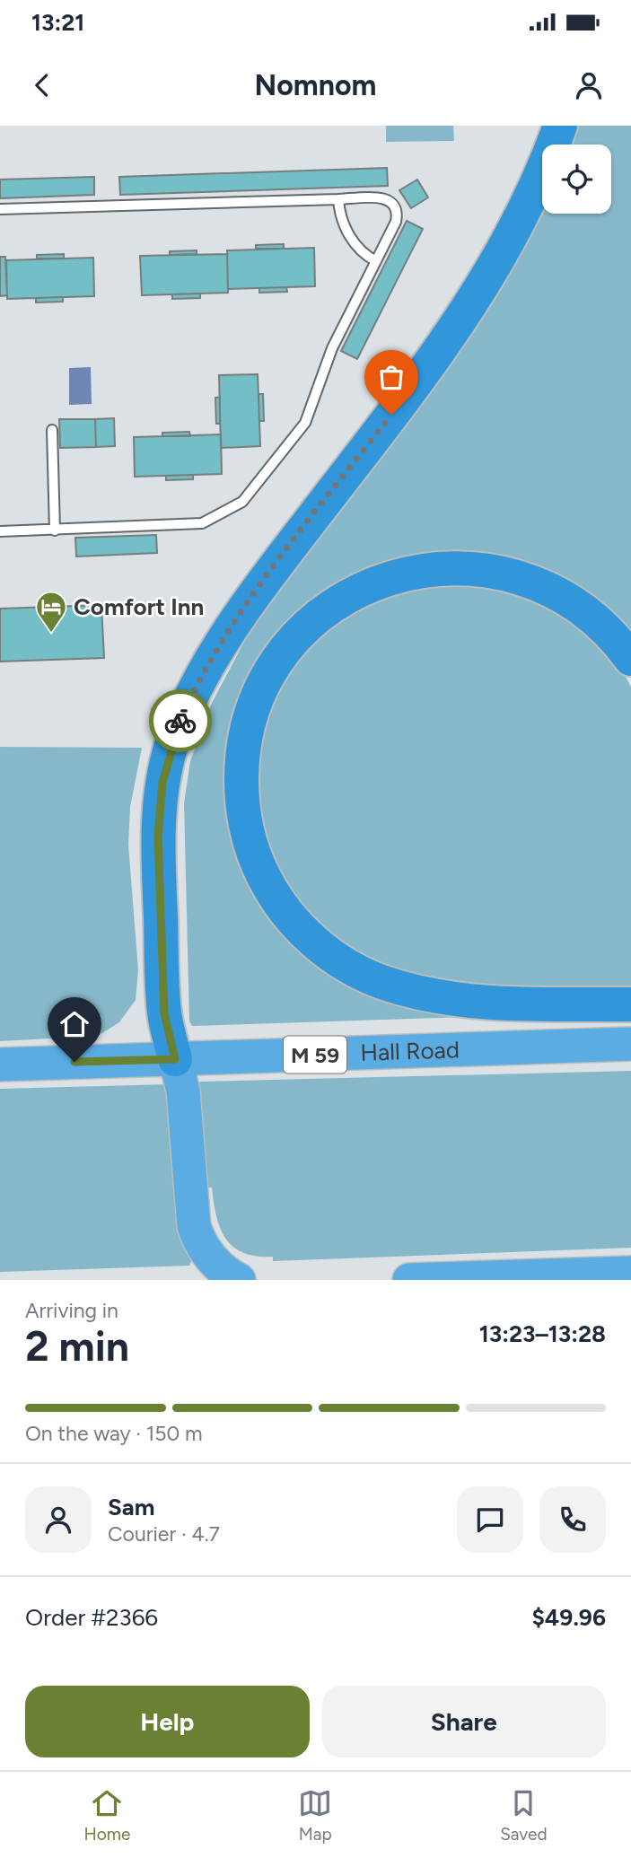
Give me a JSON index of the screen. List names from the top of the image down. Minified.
{"streets":{"highway":["Hall Road","M 59"]},"places":{"hotel":["Comfort Inn"]},"page":{"status":"13:21","header":"Nomnom","heading":["2 min","Arriving in","13:23–13:28"],"panel":["Sam","Courier · 4.7","Order #2366","$49.96"],"bar":"On the way · 150 m","buttons":["Help","Share"],"tabs":["Home","Map","Saved"]}}
